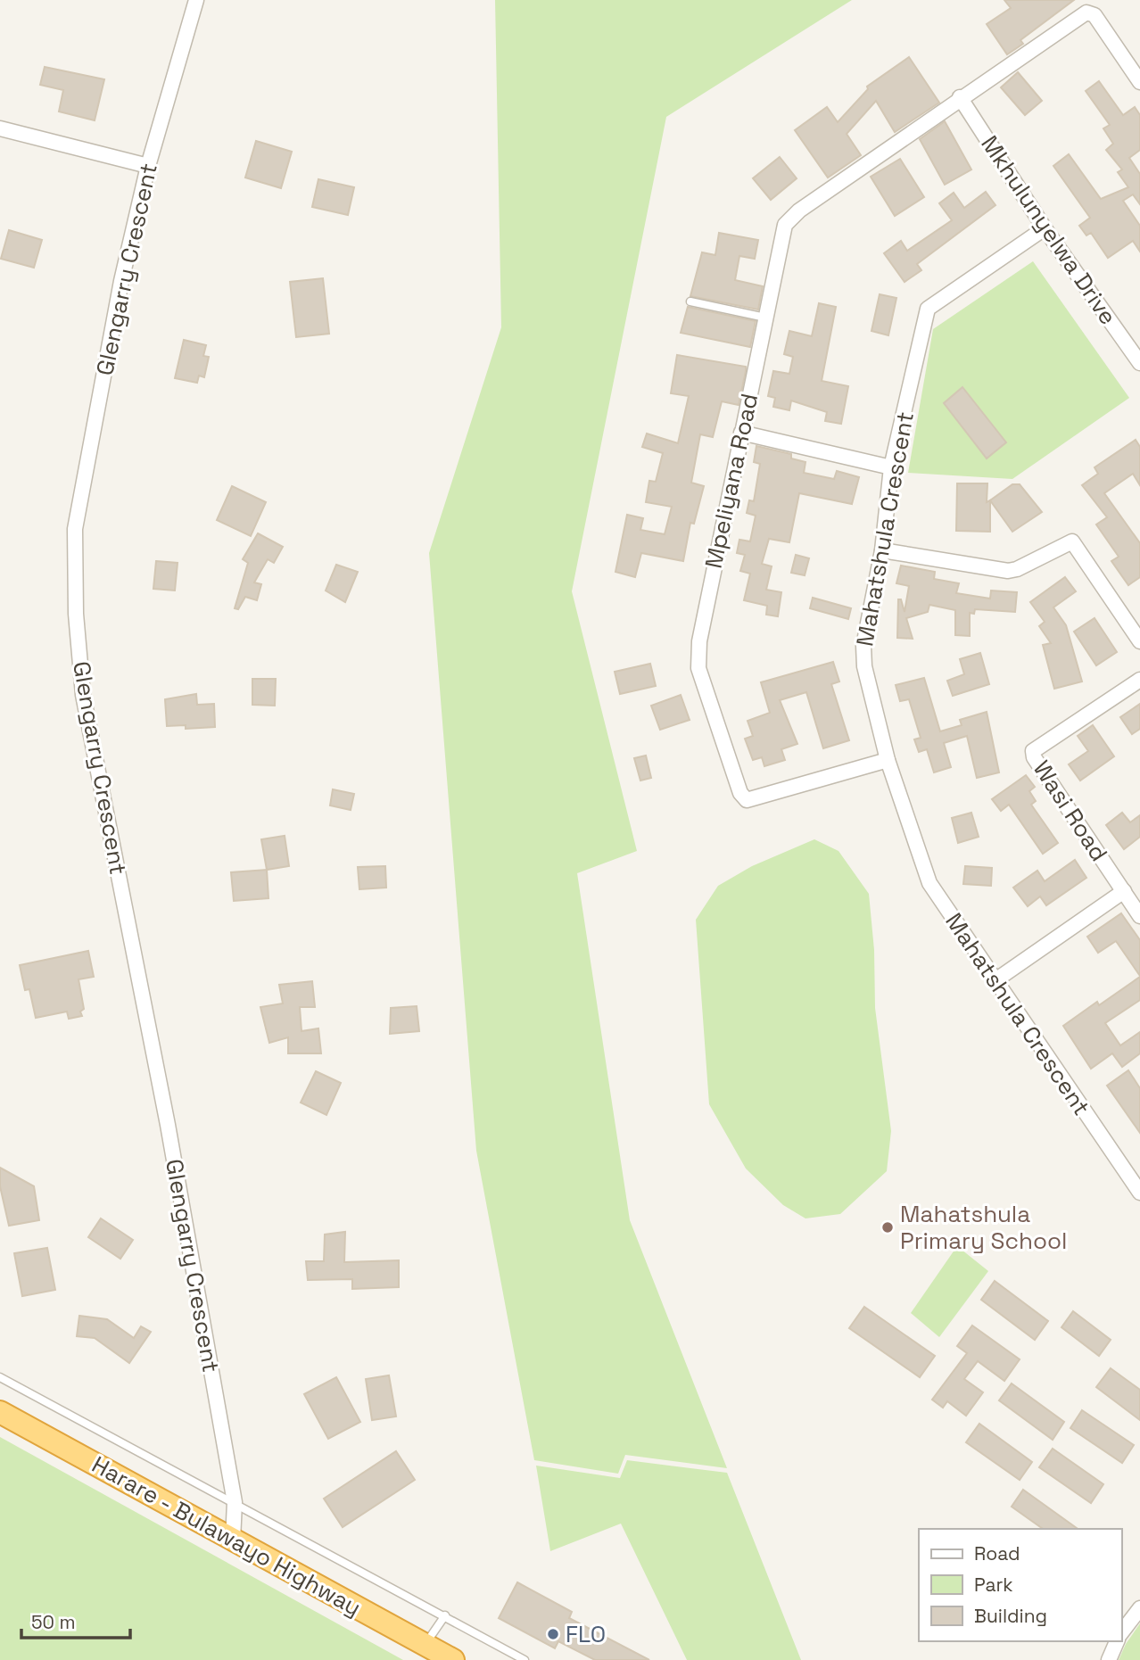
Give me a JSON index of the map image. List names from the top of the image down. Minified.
{"streets":{"highway":["Harare - Bulawayo Highway"],"street":["Mkhulunyelwa Drive","Glengarry Crescent","Mpeliyana Road","Mahatshula Crescent","Wasi Road"]},"crossings":[["Mkhulunyelwa Drive","Mpeliyana Road"],["Mkhulunyelwa Drive","Mahatshula Crescent"],["Glengarry Crescent","Harare - Bulawayo Highway"],["Mpeliyana Road","Mahatshula Crescent"]],"places":["Mahatshula Primary School","FLO"],"legend":["Road","Park","Building"],"scale_bar":"50 m"}
